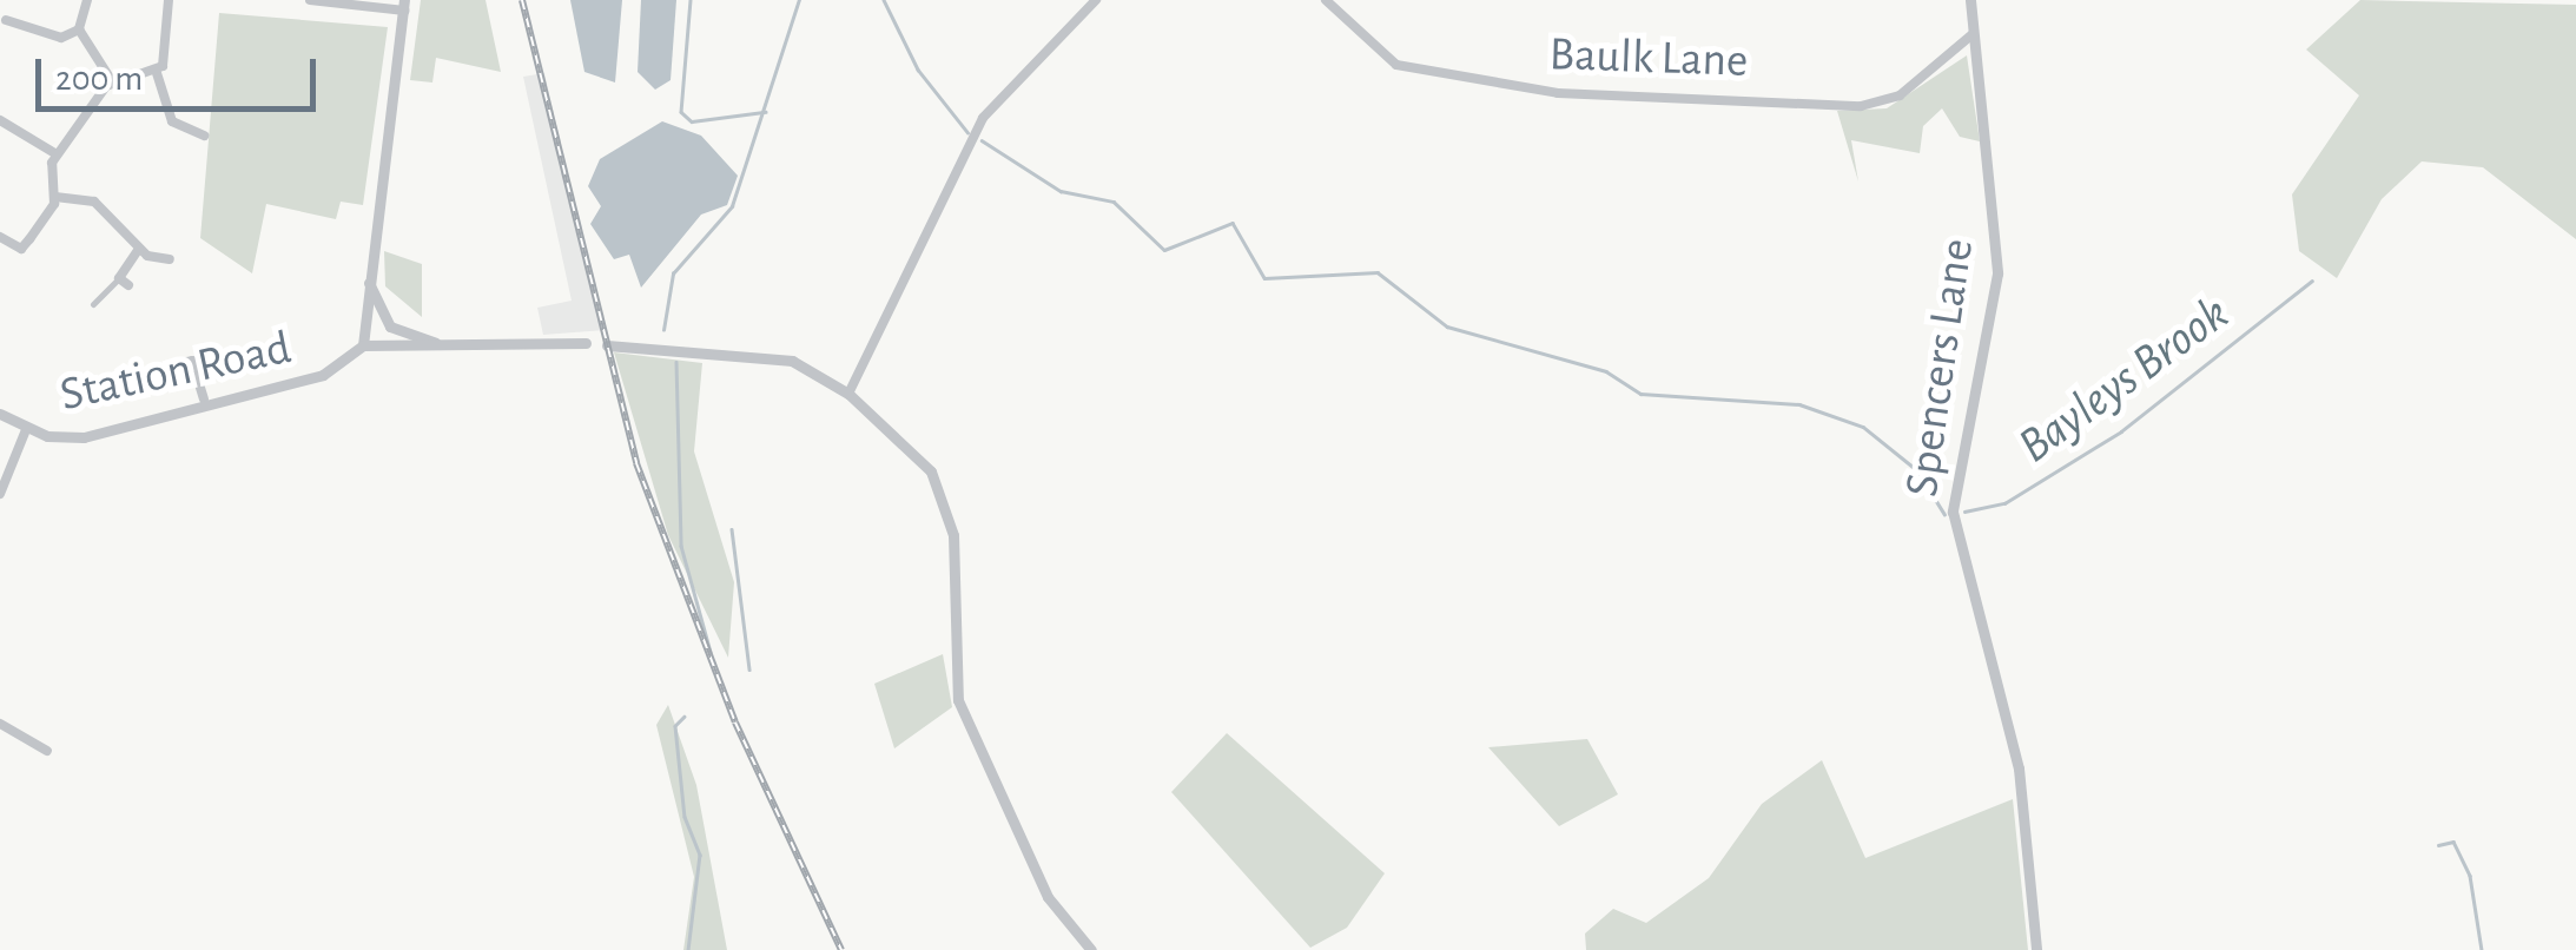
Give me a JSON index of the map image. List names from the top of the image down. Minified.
{"streets":{"street":["Baulk Lane","Spencers Lane","Station Road"]},"crossings":[["Baulk Lane","Spencers Lane"]],"water":["Bayleys Brook"],"scale_bar":"200 m"}
